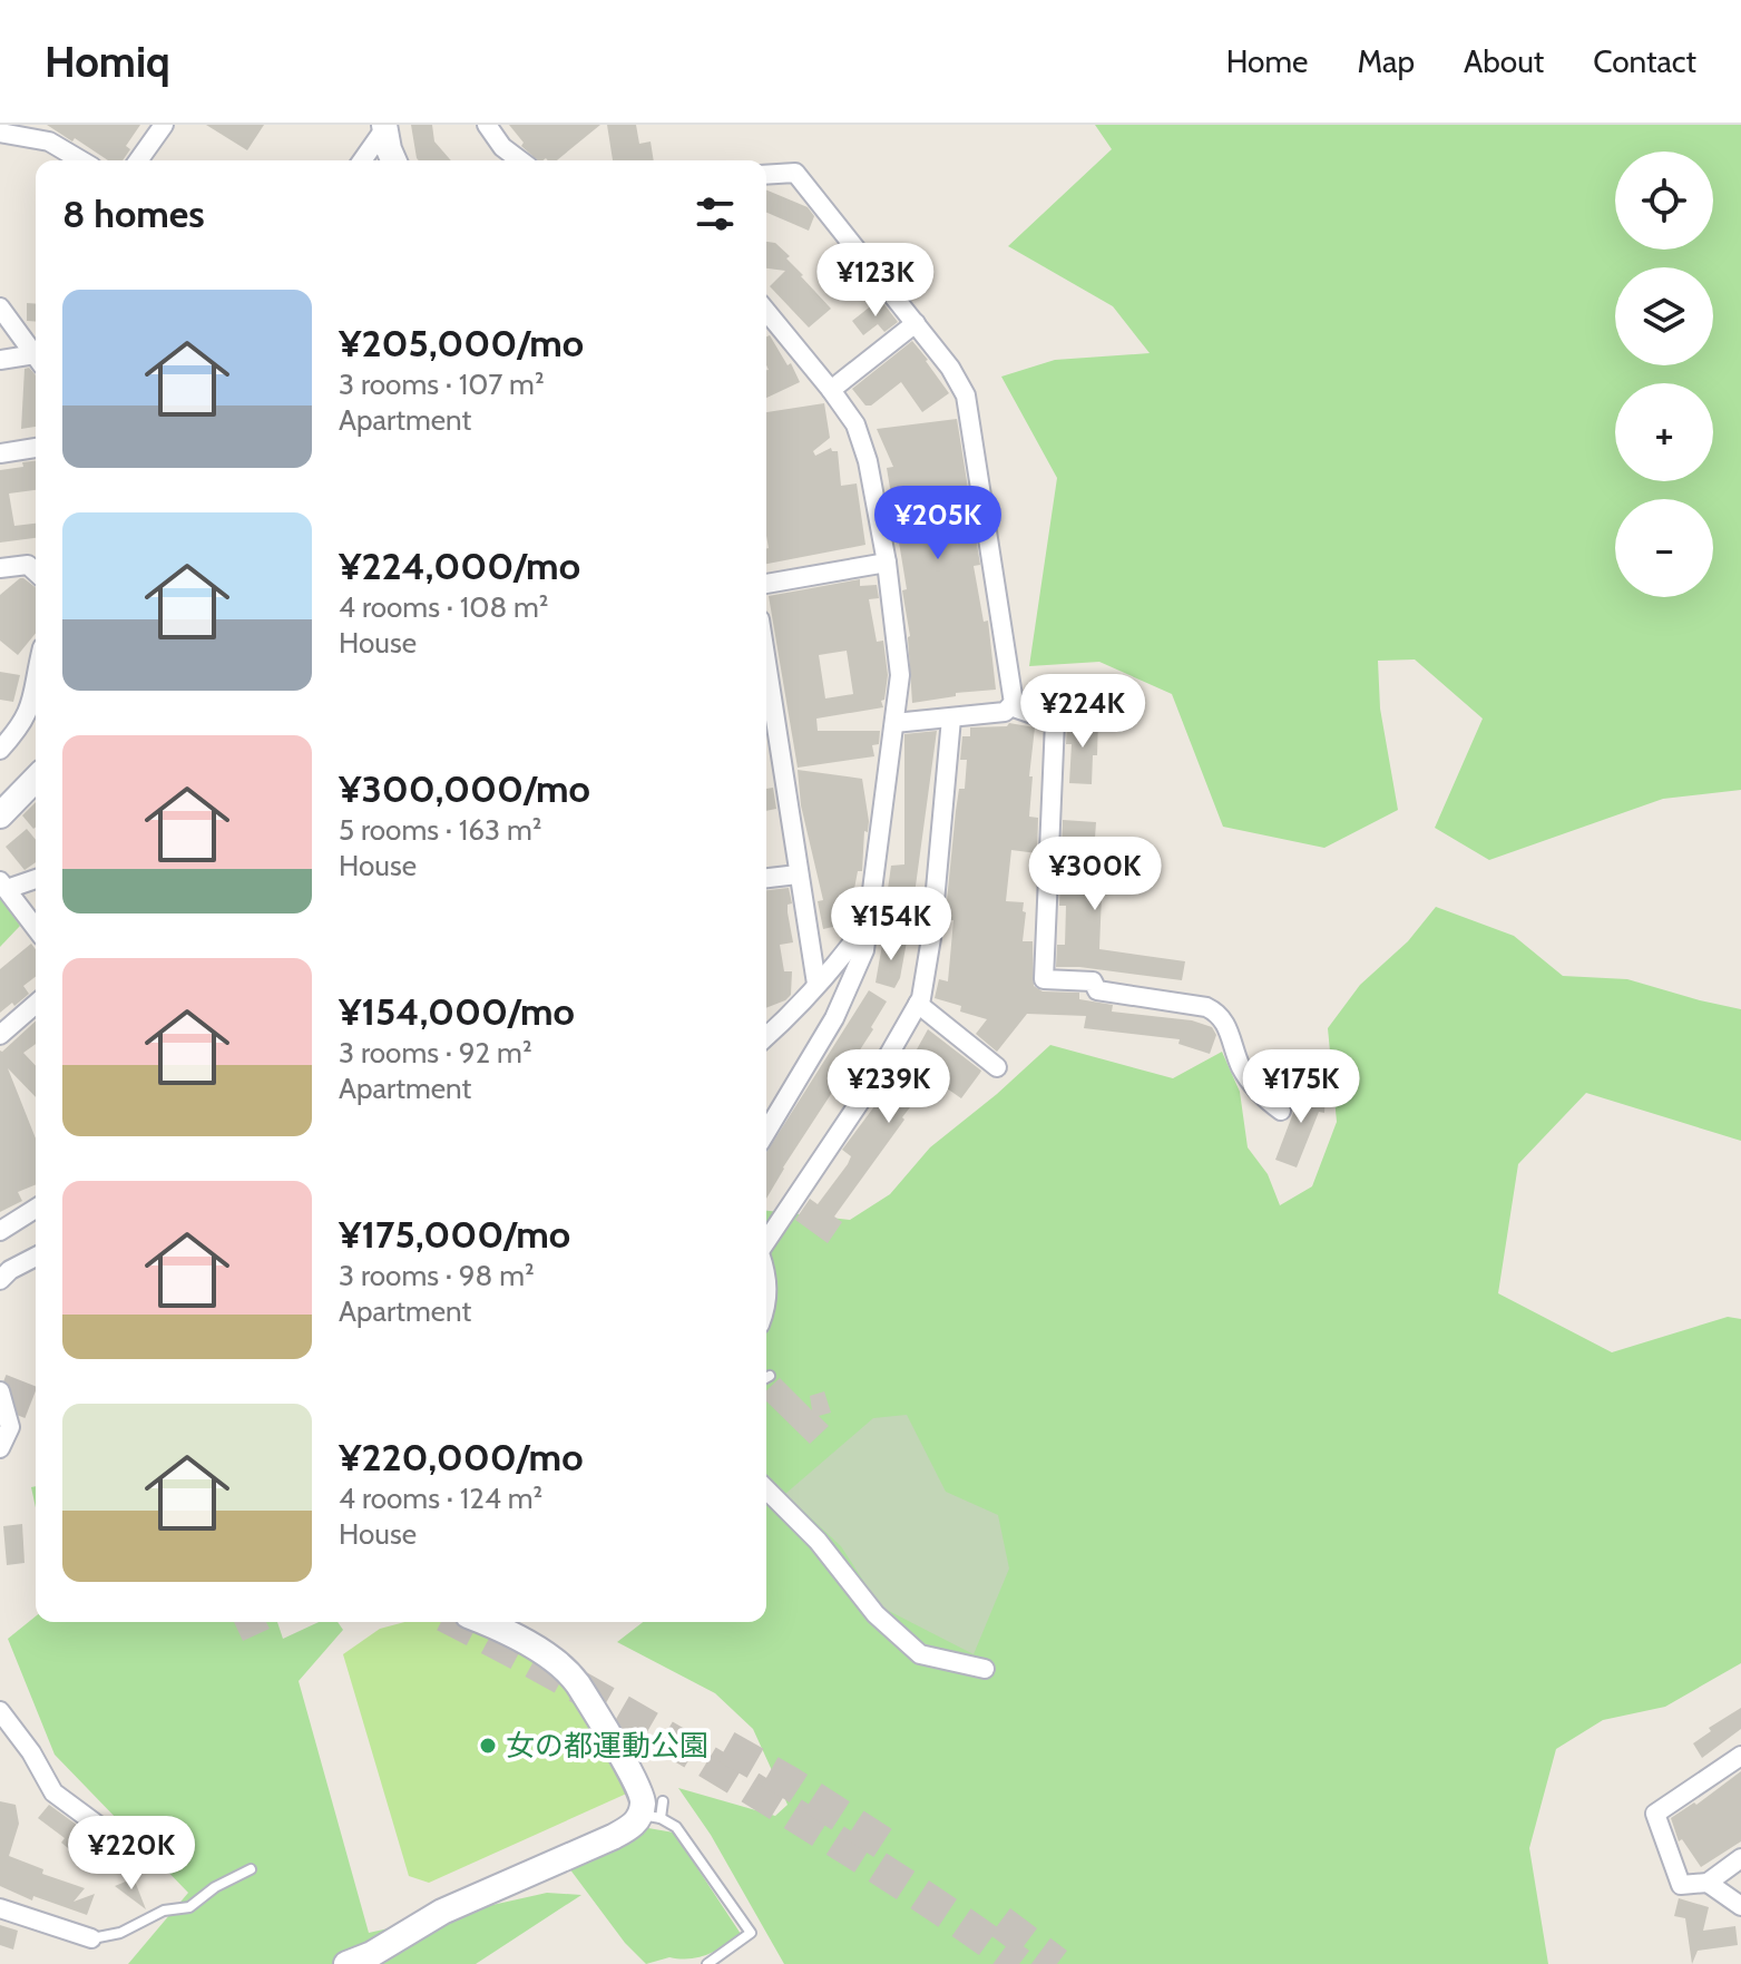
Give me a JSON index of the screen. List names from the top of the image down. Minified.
{"places":["女の都運動公園"],"page":{"header":"Homiq","nav":["Home","Map","About","Contact"],"map_buttons":["+","−"],"heading":"8 homes","price":["¥123K","¥205K","¥224K","¥300K","¥154K","¥239K","¥175K","¥220K"],"list":[{"name":"¥205,000/mo","note":"3 rooms · 107 m² · Apartment"},{"name":"¥224,000/mo","note":"4 rooms · 108 m² · House"},{"name":"¥300,000/mo","note":"5 rooms · 163 m² · House"},{"name":"¥154,000/mo","note":"3 rooms · 92 m² · Apartment"},{"name":"¥175,000/mo","note":"3 rooms · 98 m² · Apartment"},{"name":"¥220,000/mo","note":"4 rooms · 124 m² · House"}]}}
